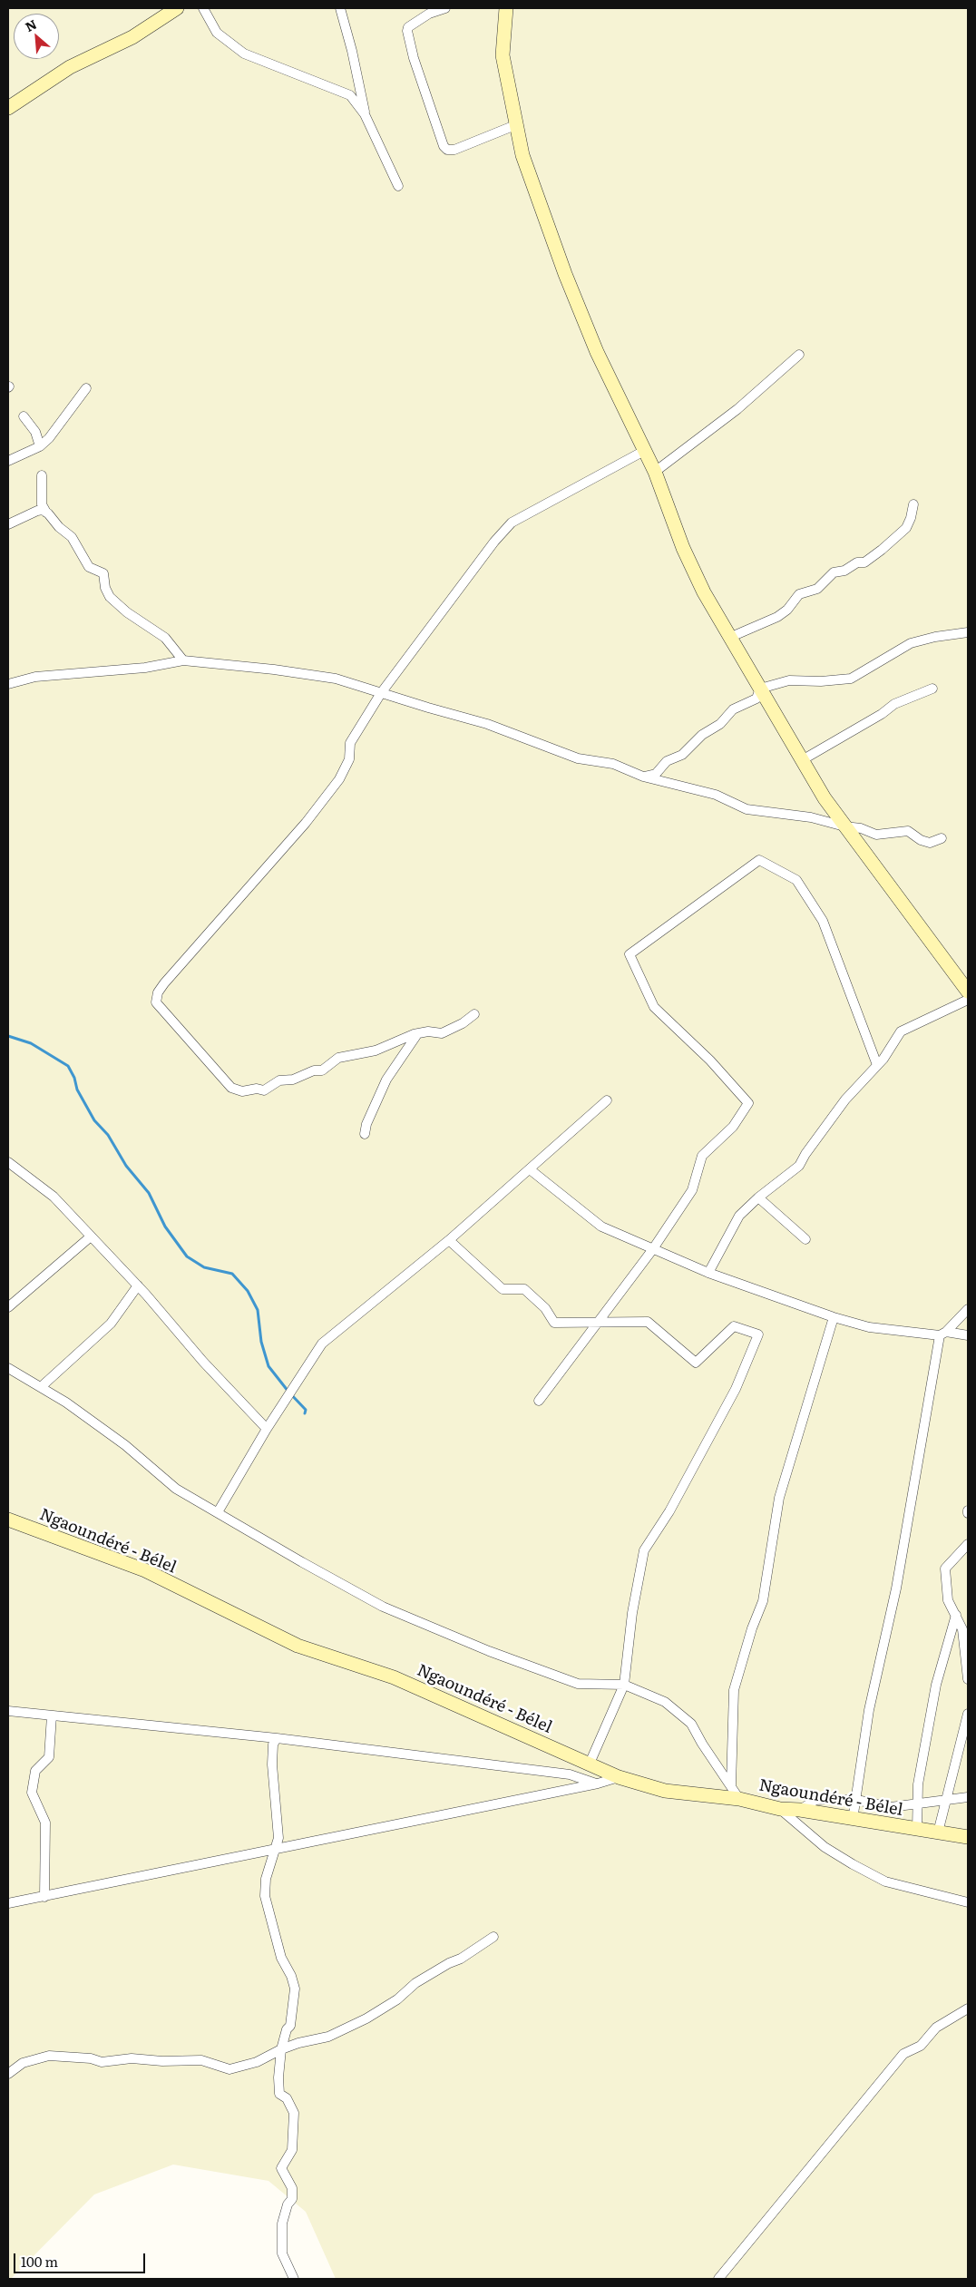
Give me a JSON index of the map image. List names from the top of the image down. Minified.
{"streets":{"street":["Ngaoundéré - Bélel"]},"scale_bar":"100 m","north":"top left"}
